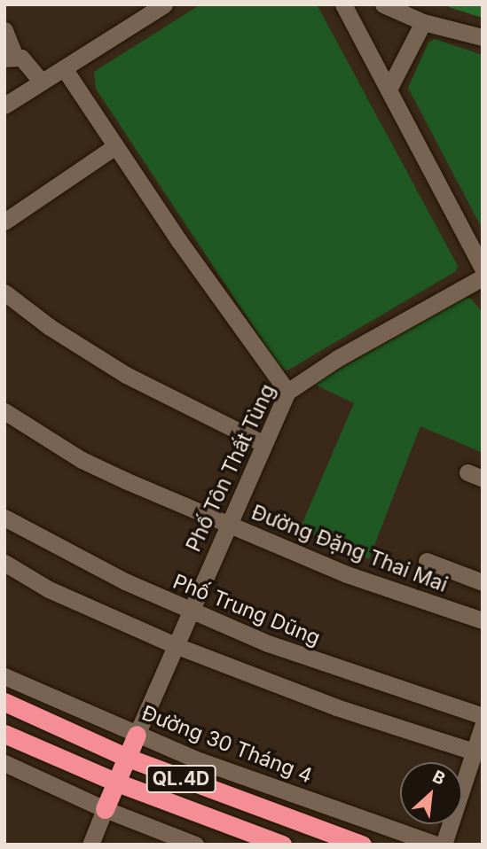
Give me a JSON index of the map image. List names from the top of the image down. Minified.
{"streets":{"highway":["QL.4D"],"street":["Phố Tôn Thất Tùng","Đường Đặng Thai Mai","Phố Trung Dũng","Đường 30 Tháng 4"]},"crossings":[["Phố Tôn Thất Tùng","Đường Đặng Thai Mai"],["Phố Tôn Thất Tùng","Phố Trung Dũng"],["Phố Tôn Thất Tùng","Đường 30 Tháng 4"]],"north":"top right"}
